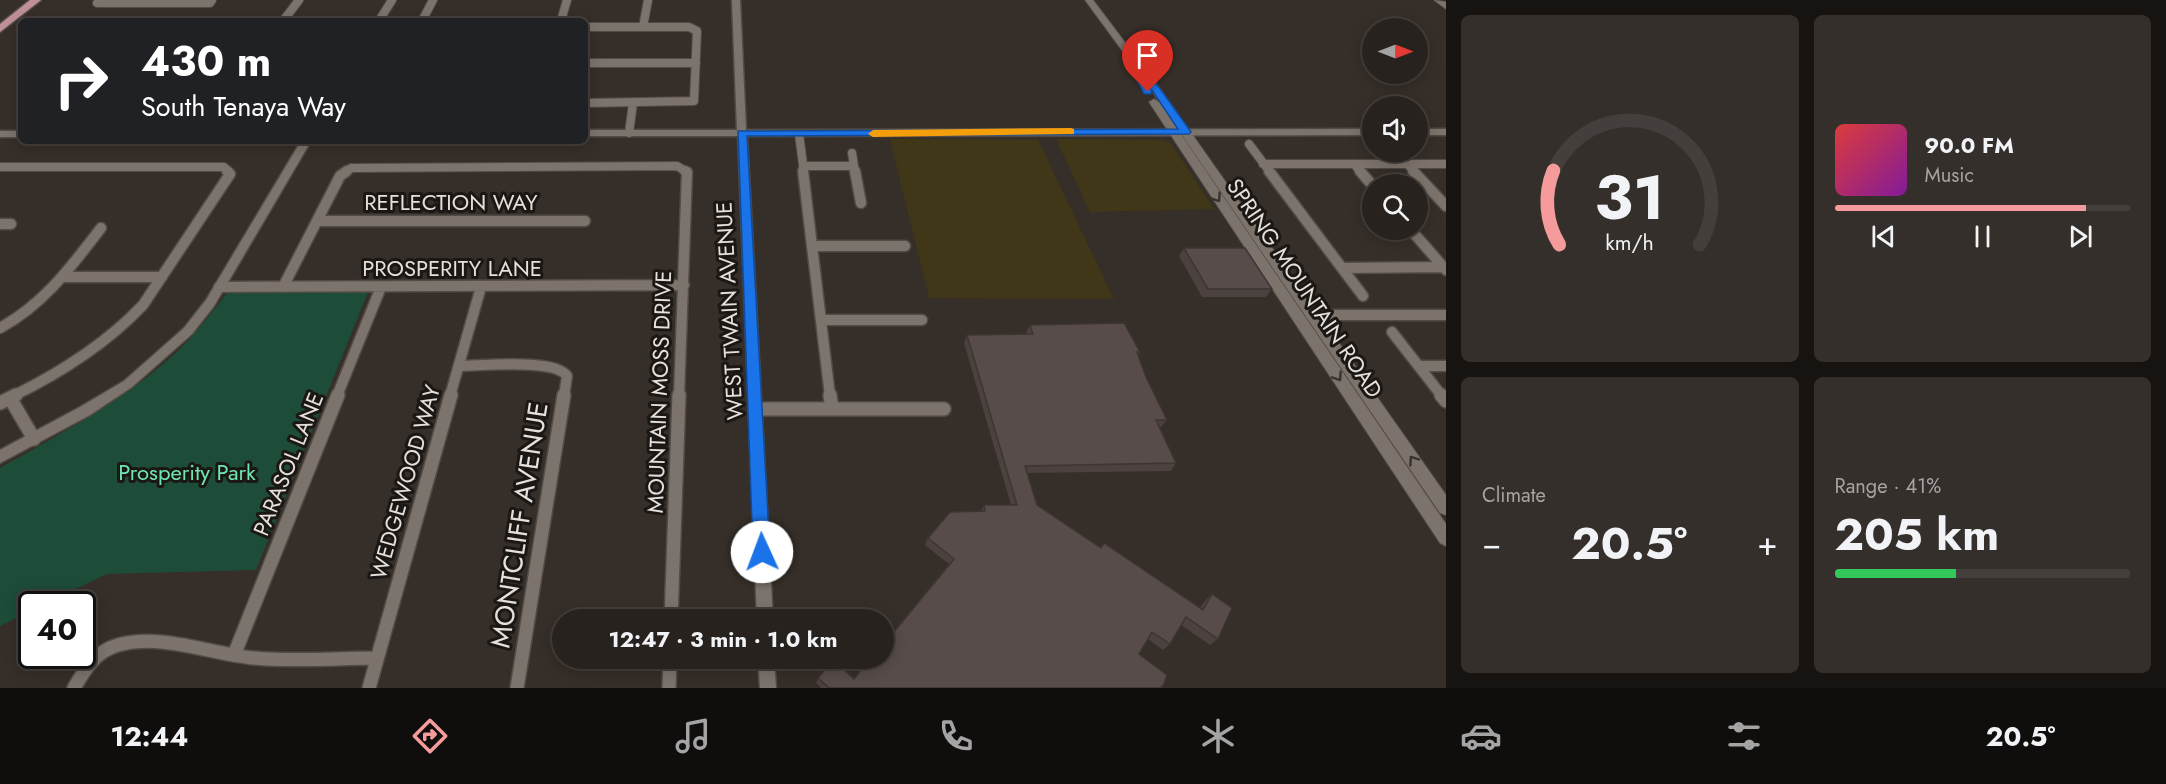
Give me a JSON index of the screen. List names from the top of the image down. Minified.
{"streets":{"main road":["SPRING MOUNTAIN ROAD"],"street":["REFLECTION WAY","PROSPERITY LANE","WEST TWAIN AVENUE","MOUNTAIN MOSS DRIVE","PARASOL LANE","WEDGEWOOD WAY","MONTCLIFF AVENUE"]},"crossings":[["REFLECTION WAY","MOUNTAIN MOSS DRIVE"],["PROSPERITY LANE","MOUNTAIN MOSS DRIVE"],["PROSPERITY LANE","PARASOL LANE"],["PROSPERITY LANE","WEDGEWOOD WAY"],["WEDGEWOOD WAY","MONTCLIFF AVENUE"]],"parks":["Prosperity Park"],"north":"right","page":{"turn":["430 m","South Tenaya Way"],"song":["90.0 FM","Music"],"tile":["Climate",["Range · 41%","205 km"]],"heat":["−","20.5°","+"],"limit":"40","trip":"12:47 · 3 min · 1.0 km","tabs":["12:44","20.5°"],"gauge":["31","km/h"]}}
